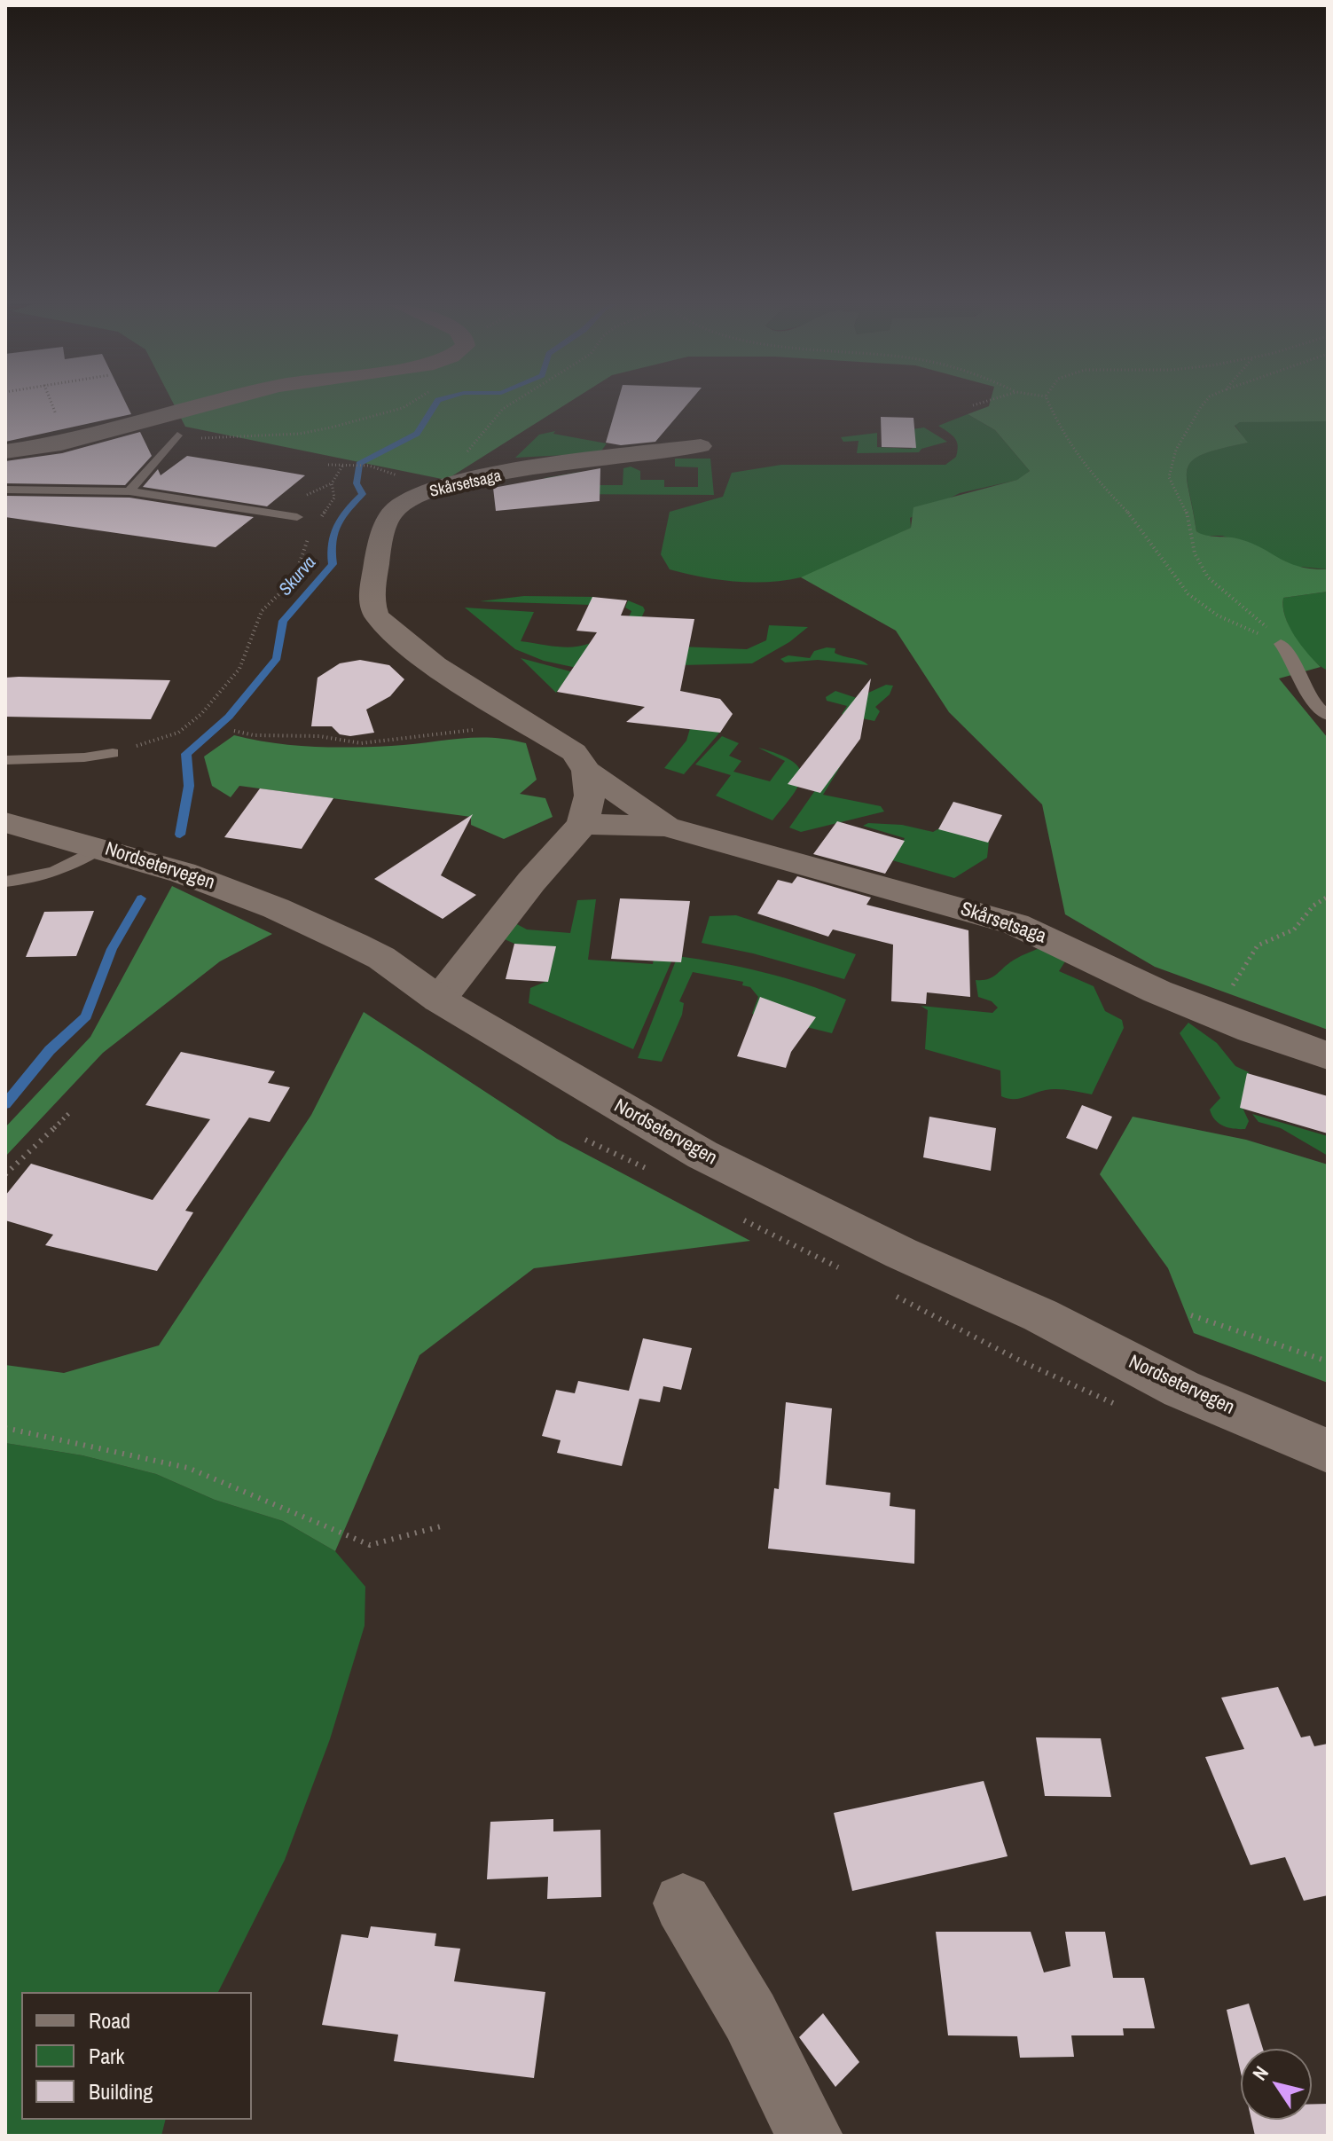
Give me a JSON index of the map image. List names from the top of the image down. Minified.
{"streets":{"street":["Skårsetsaga","Nordsetervegen"]},"water":["Skurva"],"legend":["Road","Park","Building"],"north":"top left"}
